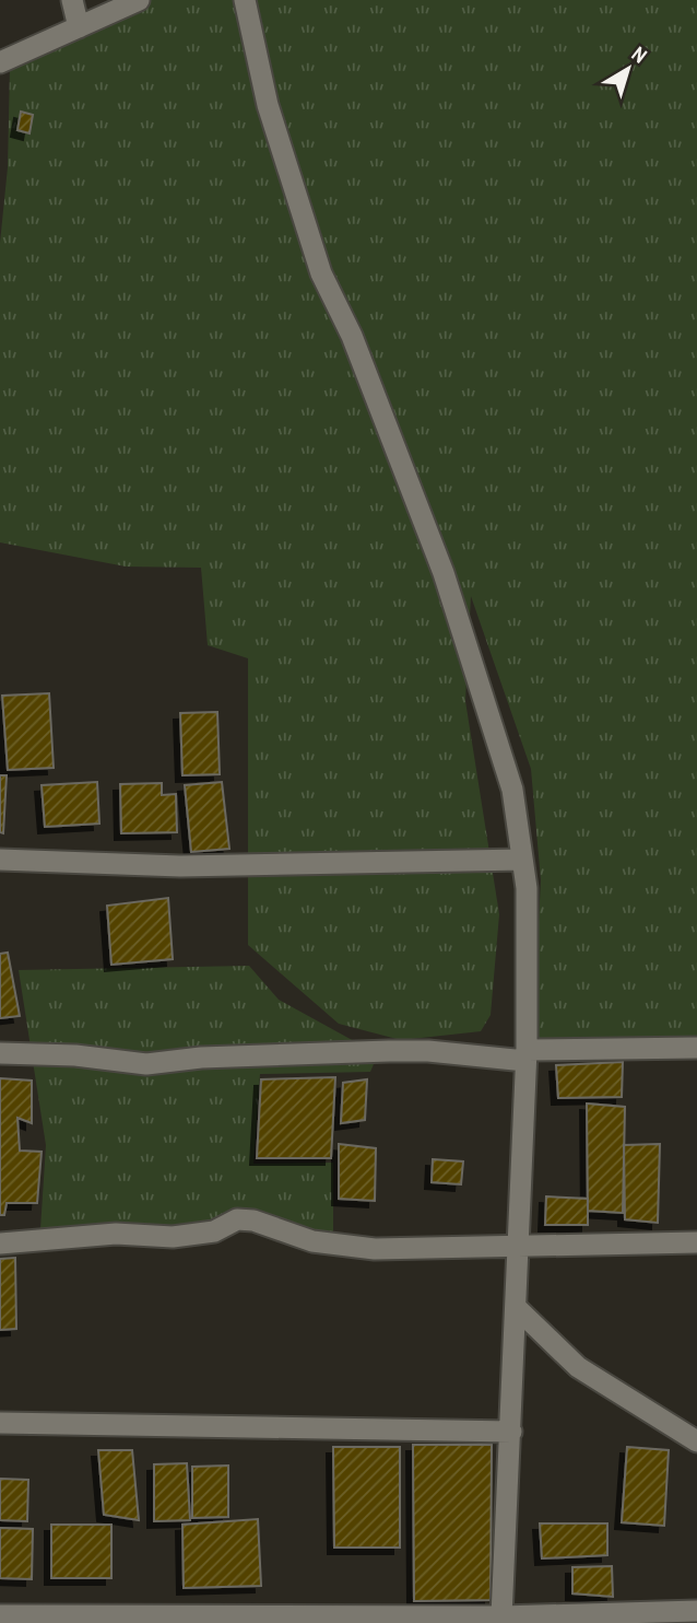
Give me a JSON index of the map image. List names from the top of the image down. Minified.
{"north":"top right"}
